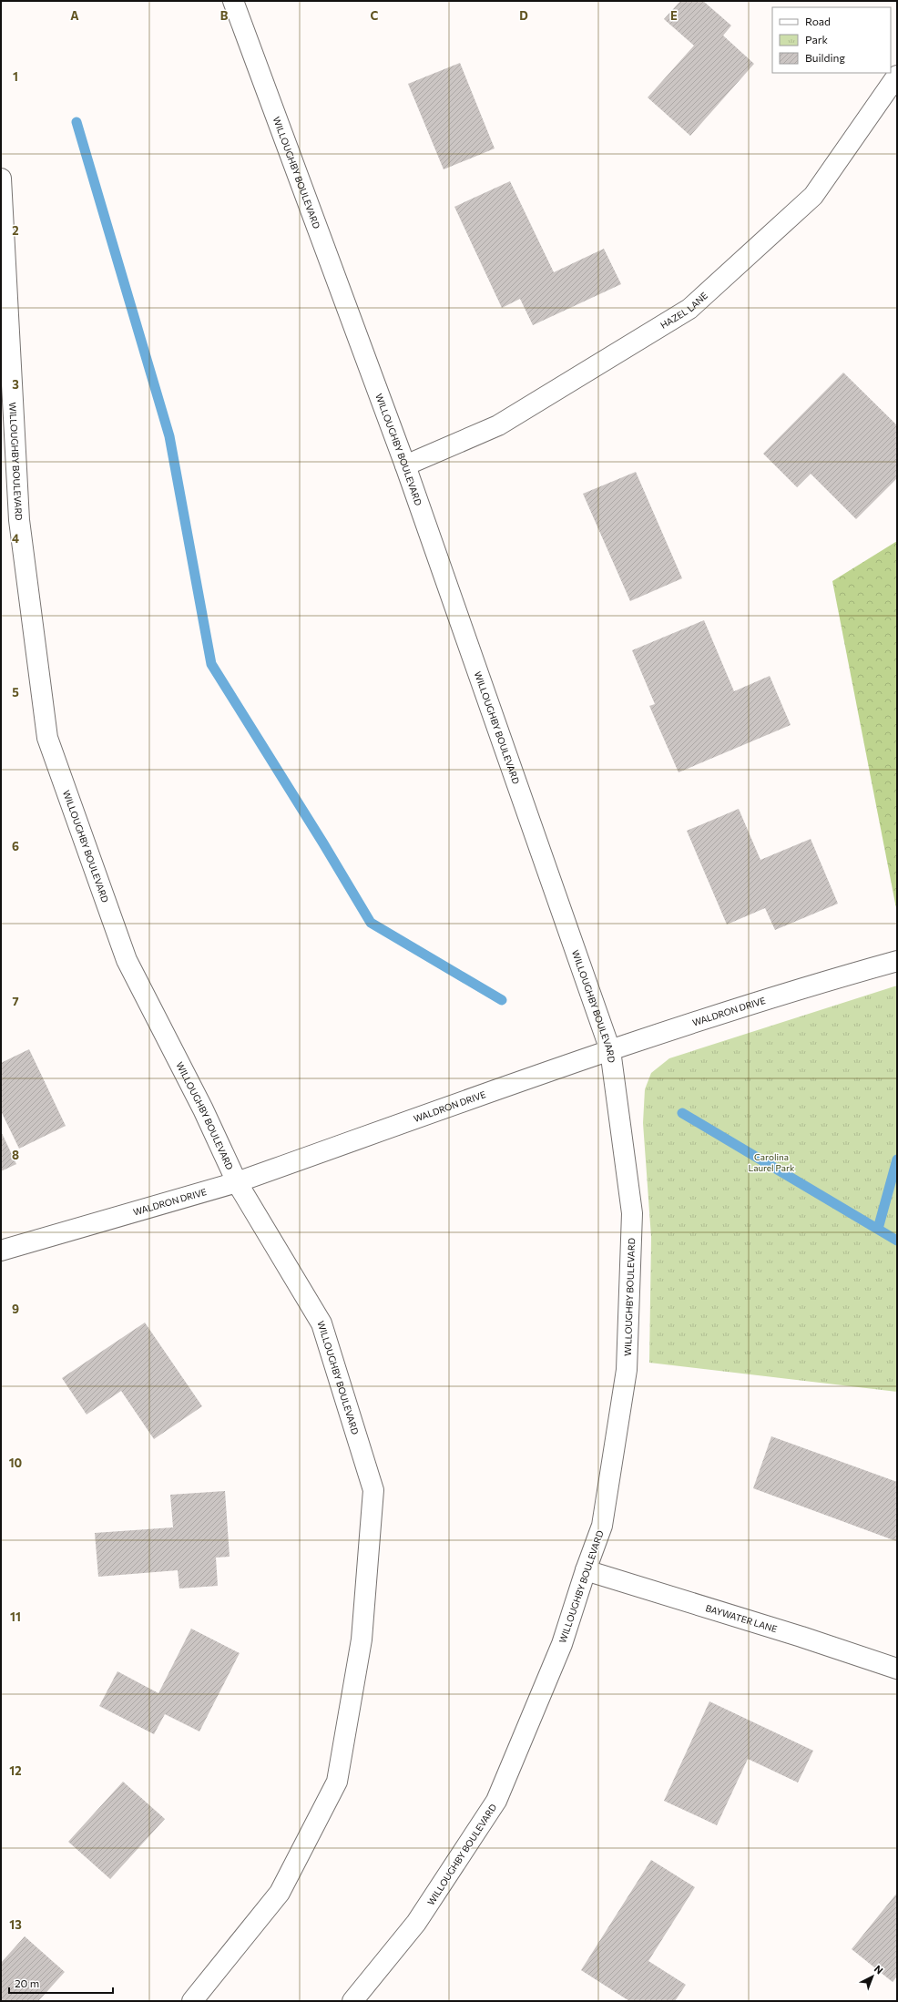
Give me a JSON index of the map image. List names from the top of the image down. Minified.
{"streets":{"street":["WILLOUGHBY BOULEVARD","HAZEL LANE","WALDRON DRIVE","BAYWATER LANE"]},"crossings":[["WILLOUGHBY BOULEVARD","HAZEL LANE"],["WILLOUGHBY BOULEVARD","WALDRON DRIVE"],["WILLOUGHBY BOULEVARD","BAYWATER LANE"]],"parks":["Carolina Laurel Park"],"legend":["Road","Park","Building"],"scale_bar":"20 m","north":"top right","grid":{"columns":["A","B","C","D","E"],"rows":["1","2","3","4","5","6","7","8","9","10","11","12","13"]}}
